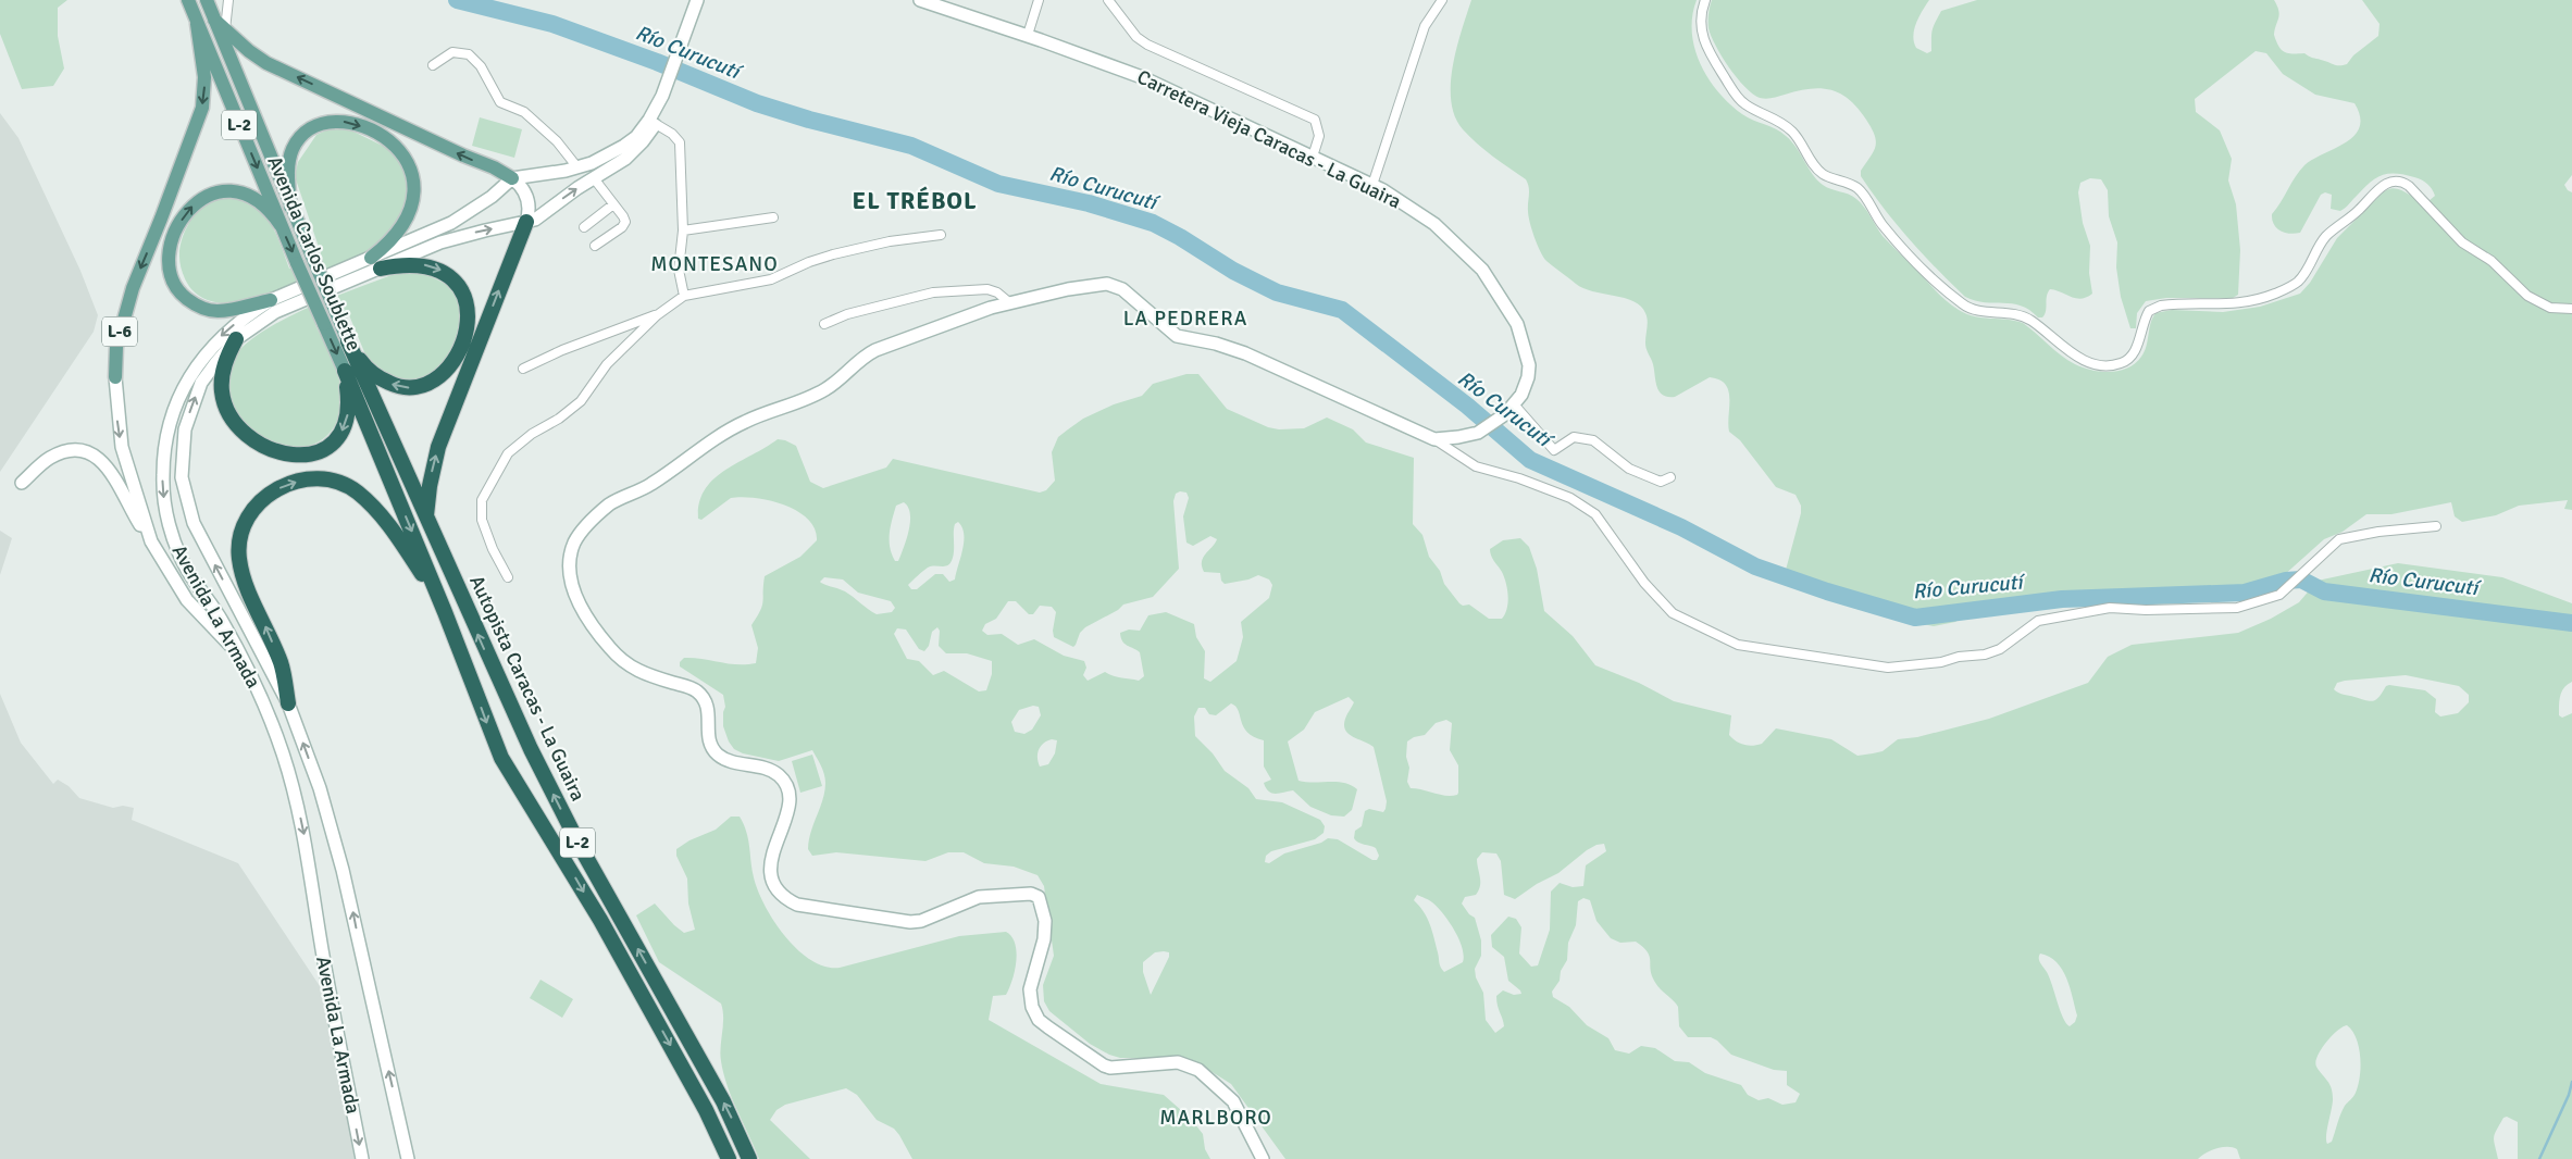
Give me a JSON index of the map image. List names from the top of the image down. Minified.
{"streets":{"highway":["L-2","Autopista Caracas - La Guaira"],"main road":["Carretera Vieja Caracas - La Guaira","Avenida Carlos Soublette","L-6","Avenida La Armada"]},"crossings":[["L-2","Avenida Carlos Soublette"],["Avenida Carlos Soublette","L-6"],["Avenida Carlos Soublette","Autopista Caracas - La Guaira"],["L-6","Avenida La Armada"]],"districts":["EL TRÉBOL","MONTESANO","LA PEDRERA","MARLBORO"],"water":["Río Curucutí"]}
